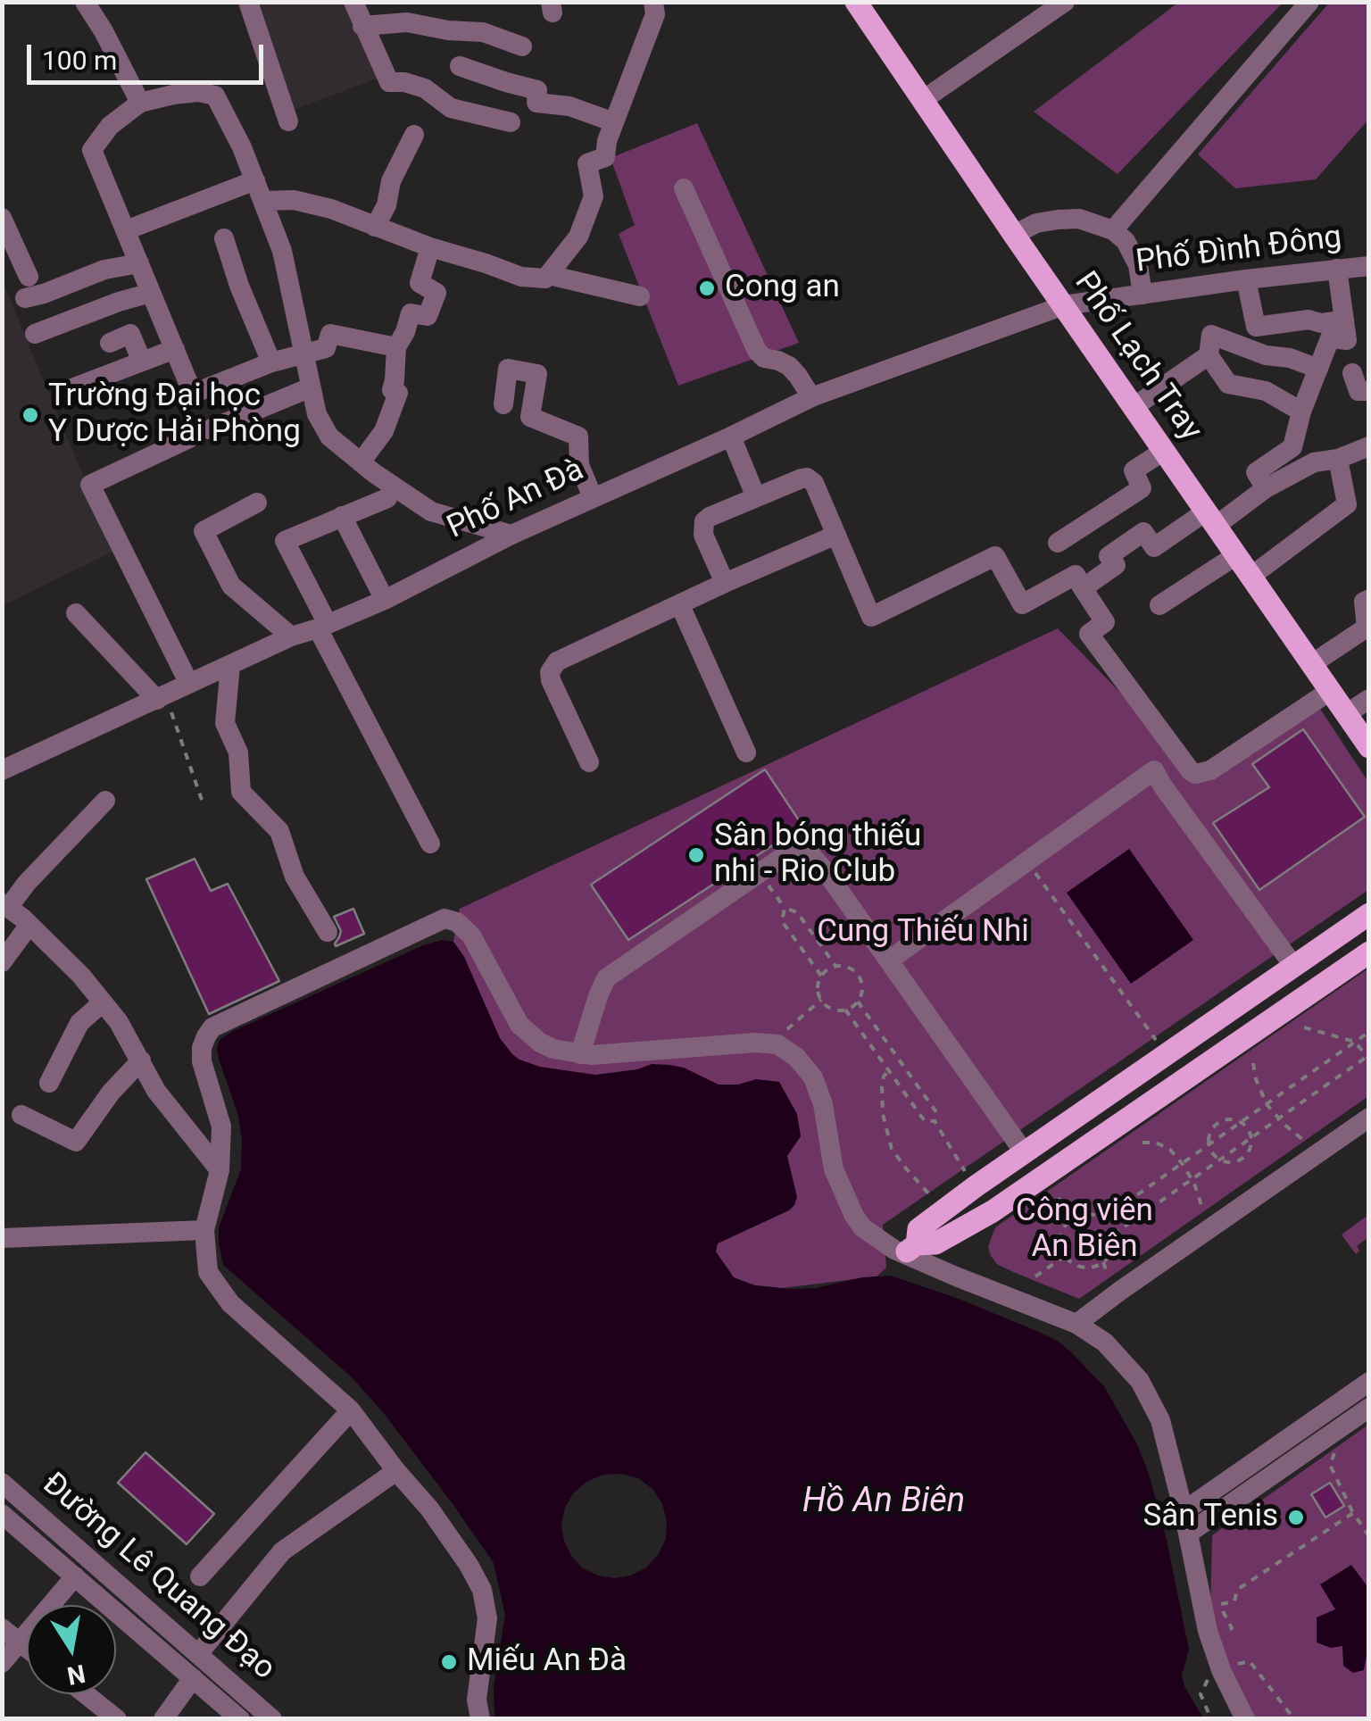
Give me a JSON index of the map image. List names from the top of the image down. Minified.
{"streets":{"main road":["Phố Lạch Tray"],"street":["Phố Đình Đông","Phố An Đà","Đường Lê Quang Đạo"]},"crossings":[["Phố Đình Đông","Phố Lạch Tray"],["Phố Đình Đông","Phố An Đà"],["Phố Lạch Tray","Phố An Đà"]],"water":["Hồ An Biên"],"parks":["Cung Thiếu Nhi","Công viên An Biên"],"places":["Cong an","Trường Đại học Y Dược Hải Phòng","Sân bóng thiếu nhi - Rio Club","Sân Tenis","Miếu An Đà"],"scale_bar":"100 m","north":"bottom"}
